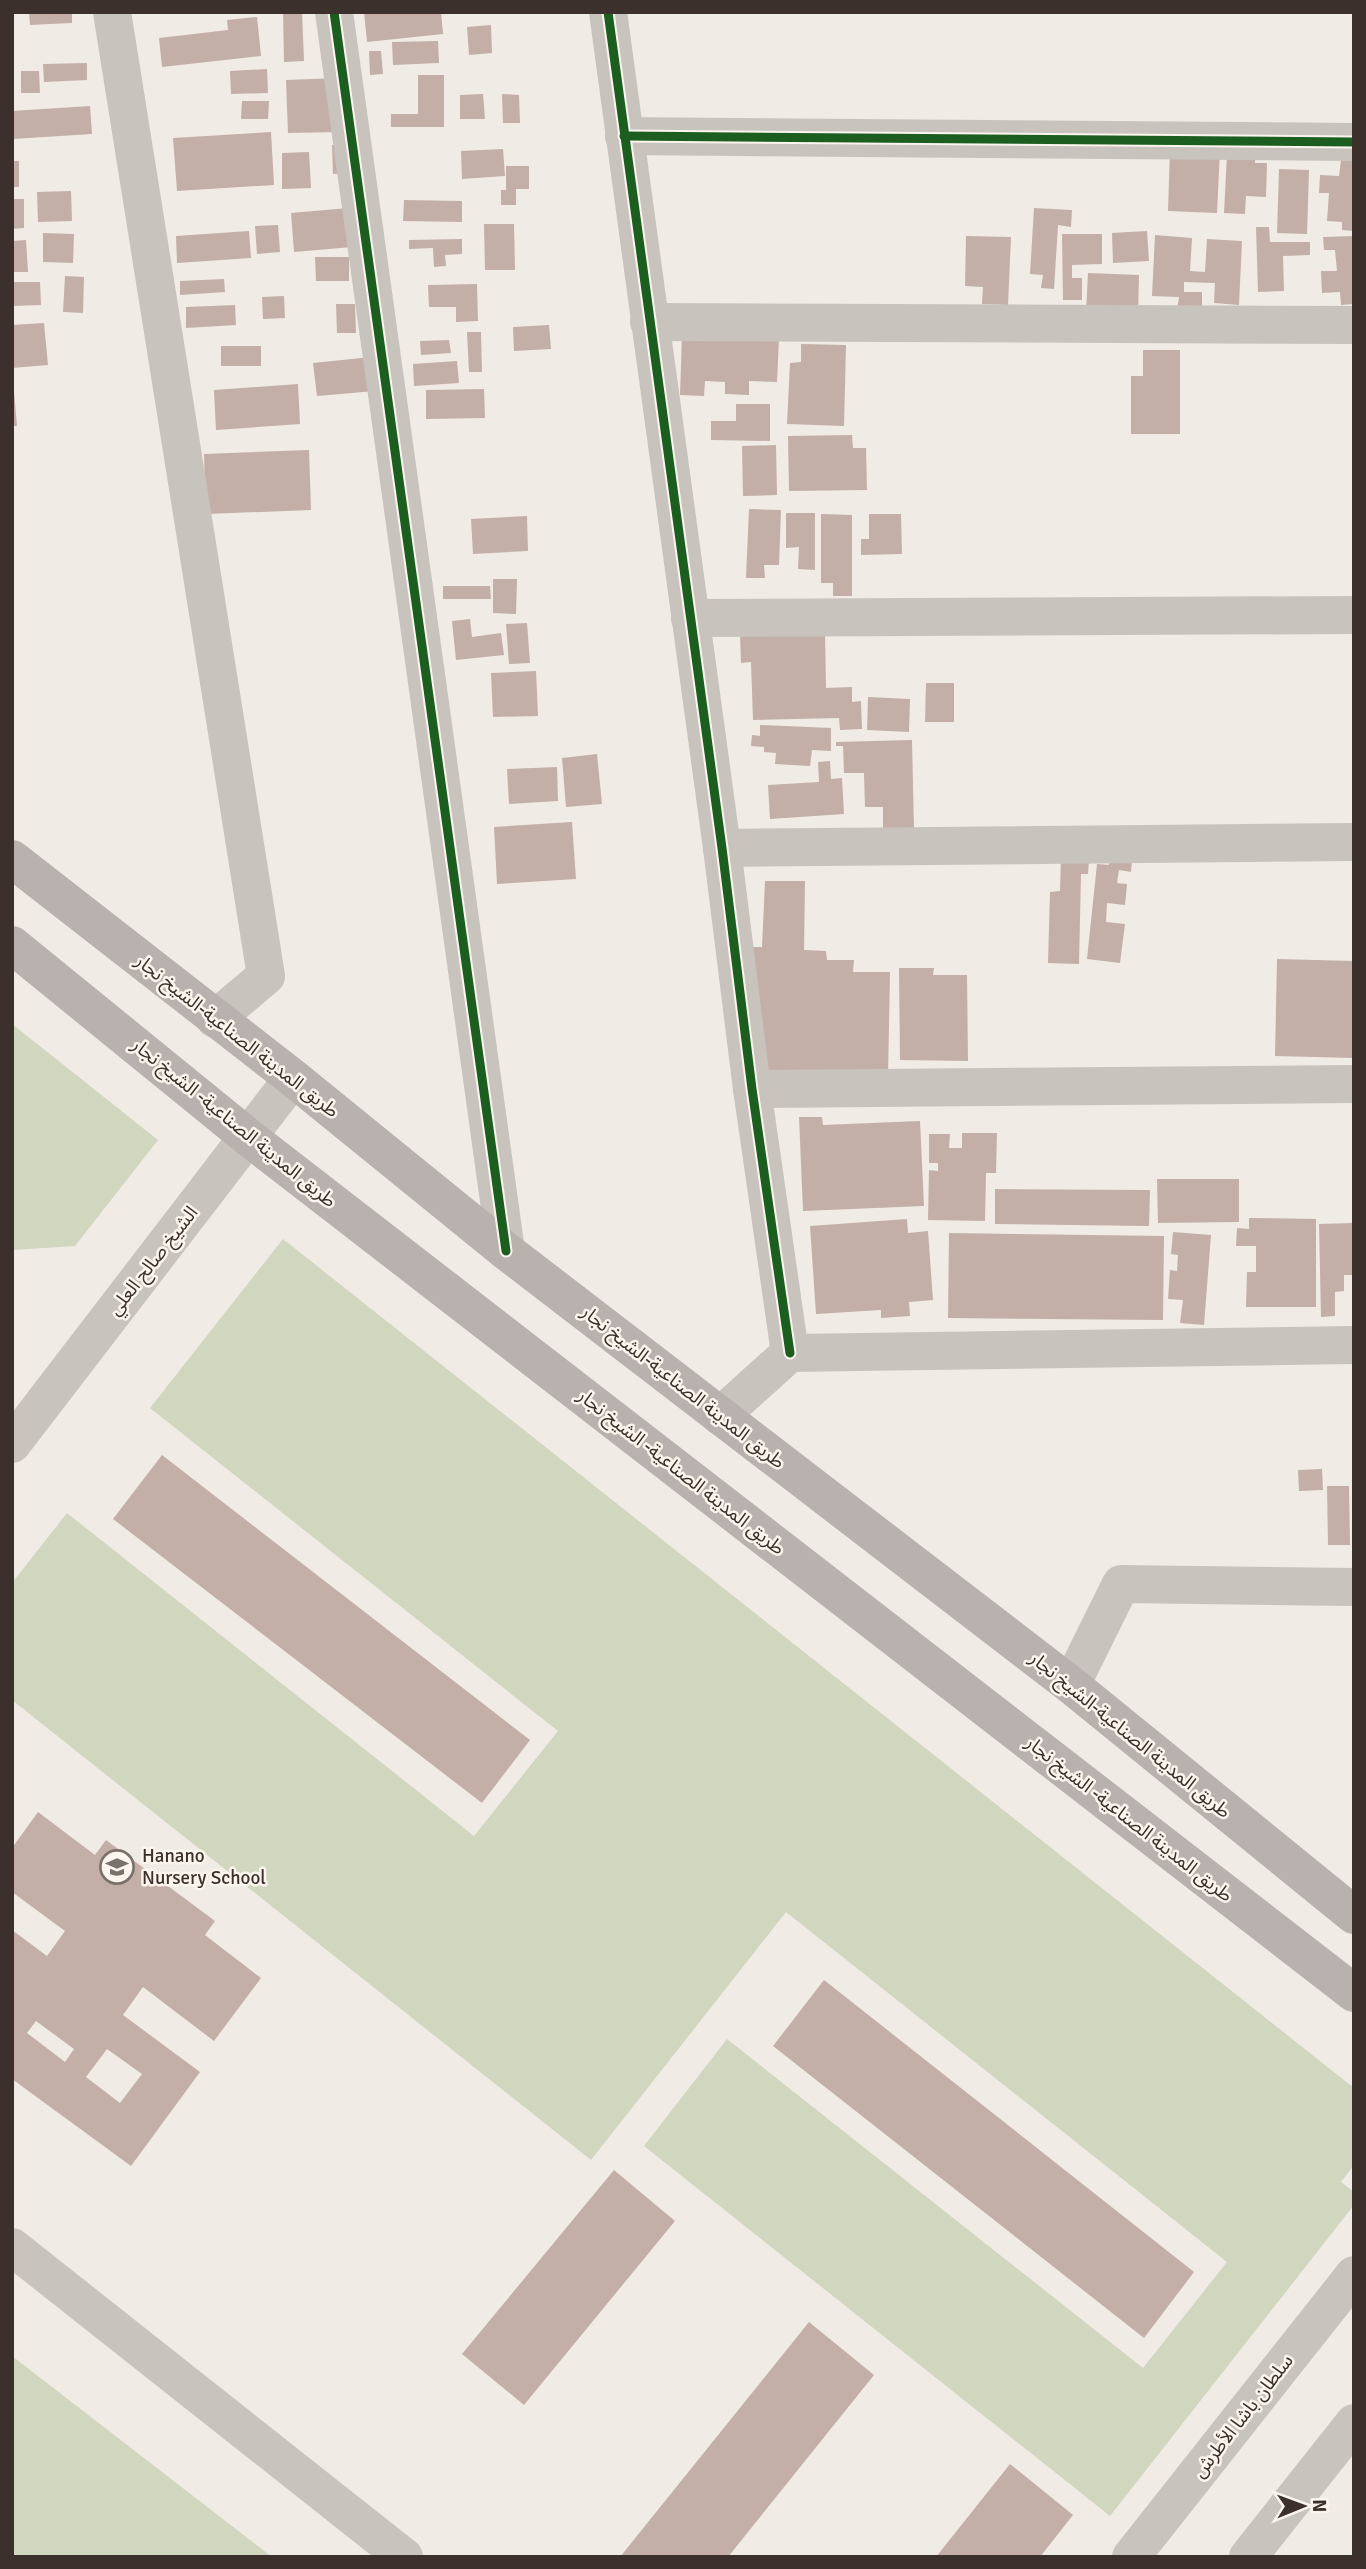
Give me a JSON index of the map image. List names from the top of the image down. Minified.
{"streets":{"main road":["طريق المدينة الصناعية-الشيخ نجار","طريق المدينة الصناعية- الشيخ نجار"],"street":["الشيخ صالح العلي","سلطان باشا الأطرش"]},"crossings":[["طريق المدينة الصناعية-الشيخ نجار","الشيخ صالح العلي"],["طريق المدينة الصناعية- الشيخ نجار","الشيخ صالح العلي"]],"places":{"school or university":["Hanano Nursery School"]},"north":"right"}
